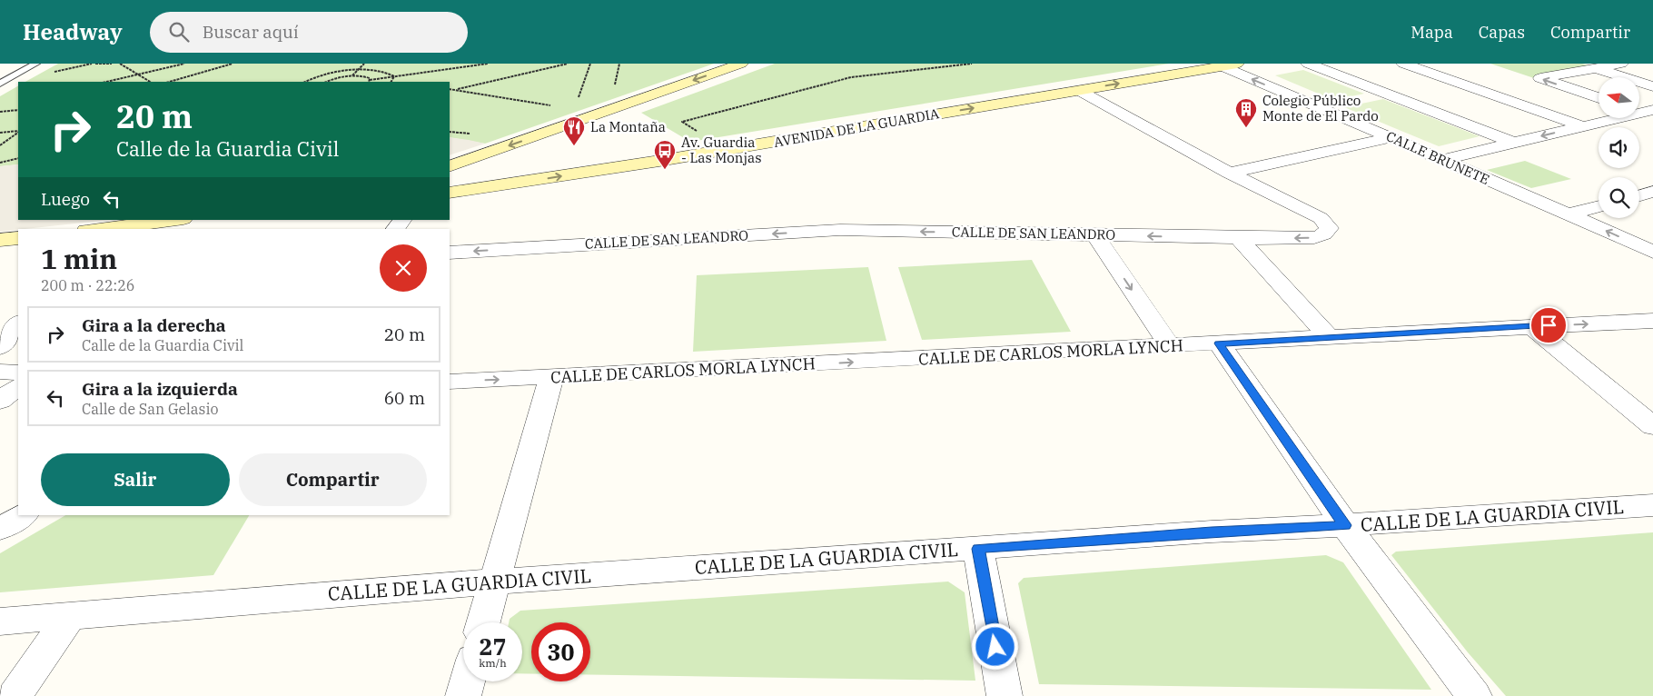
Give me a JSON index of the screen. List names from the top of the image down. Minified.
{"streets":{"street":["AVENIDA DE LA GUARDIA","CALLE BRUNETE","CALLE DE SAN LEANDRO","CALLE DE CARLOS MORLA LYNCH","CALLE DE LA GUARDIA CIVIL"]},"crossings":[["AVENIDA DE LA GUARDIA","CALLE BRUNETE"],["AVENIDA DE LA GUARDIA","CALLE DE SAN LEANDRO"]],"places":{"building":["Colegio Público Monte de El Pardo"],"restaurant":["La Montaña"],"bus stop":["Av. Guardia - Las Monjas"]},"north":"left","page":{"header":"Headway","search":"Buscar aquí","nav":["Mapa","Capas","Compartir"],"turn":["20 m","Calle de la Guardia Civil"],"then":"Luego","heading":["1 min","200 m · 22:26"],"list":[{"name":"Gira a la derecha","note":"Calle de la Guardia Civil","value":"20 m"},{"name":"Gira a la izquierda","note":"Calle de San Gelasio","value":"60 m"}],"buttons":["Salir","Compartir"],"speed":"27 km/h","limit":"30"}}
